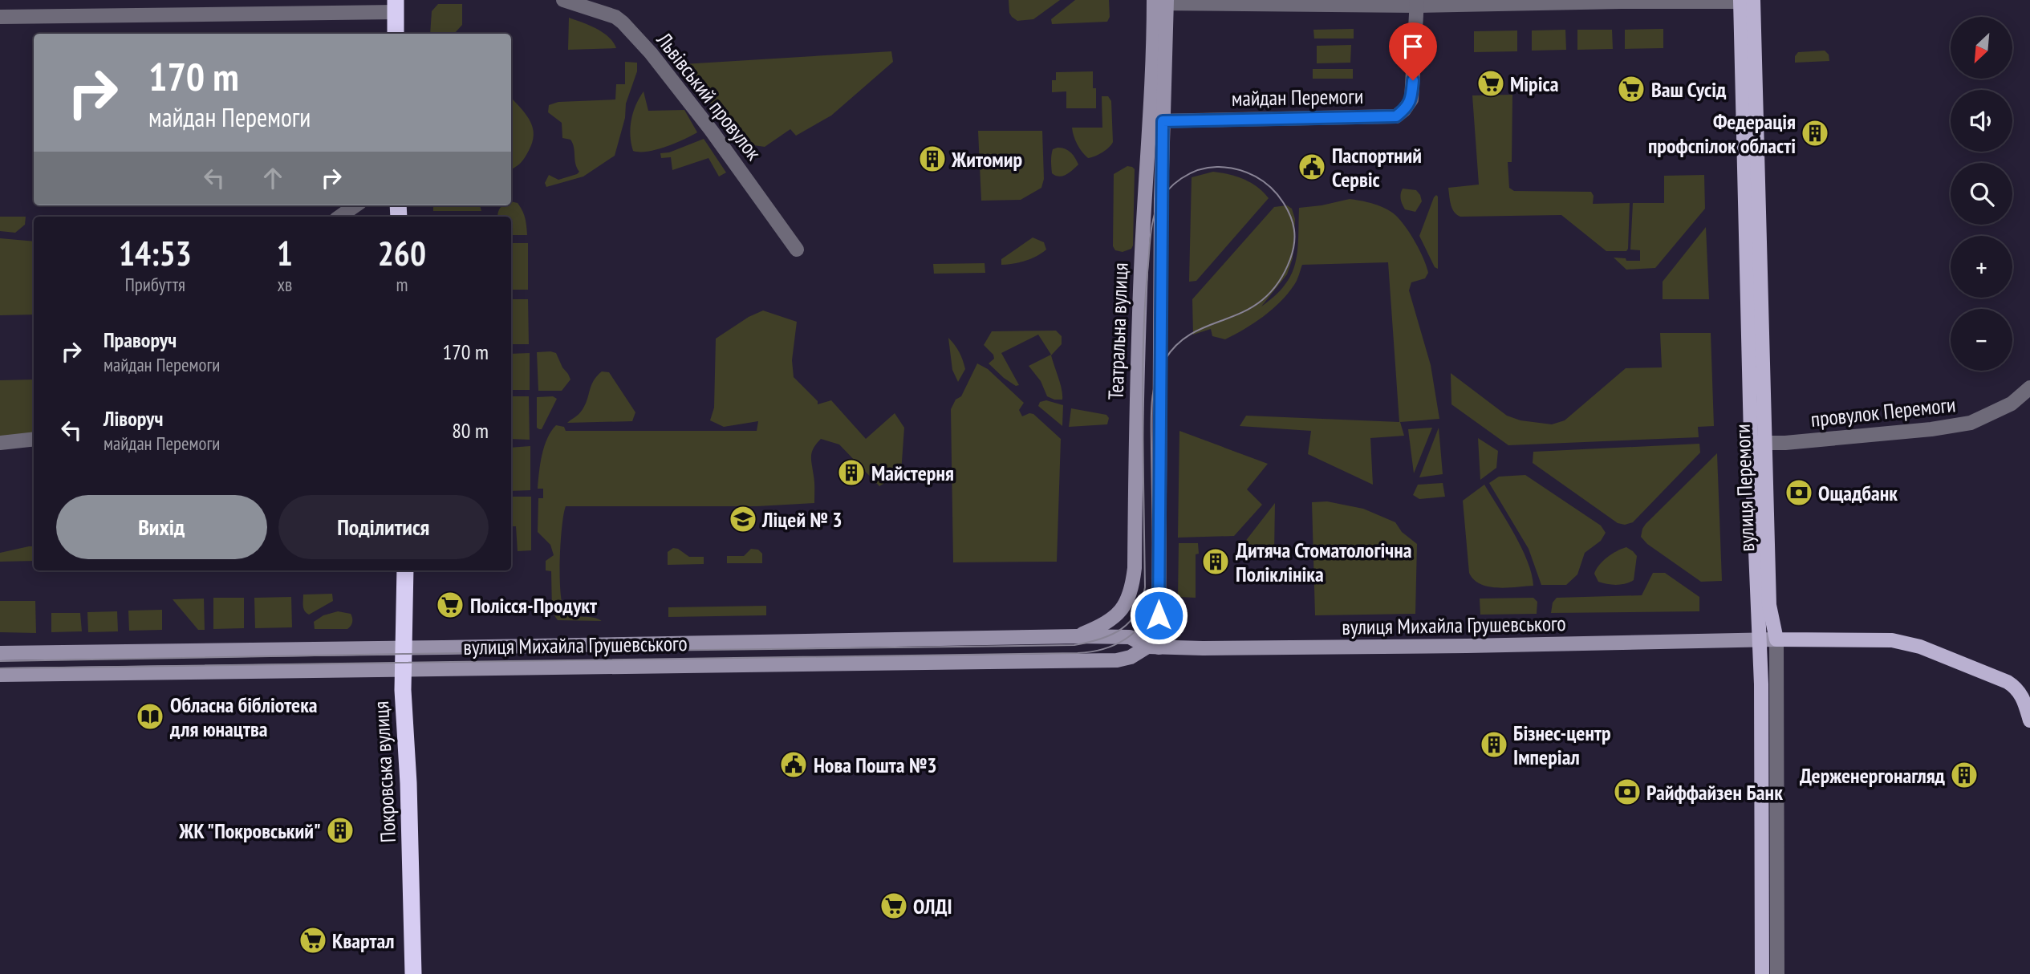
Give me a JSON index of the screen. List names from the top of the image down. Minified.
{"streets":{"highway":["Покровська вулиця"],"main road":["Театральна вулиця","вулиця Перемоги","вулиця Михайла Грушевського"],"street":["Львівський провулок","майдан Перемоги","провулок Перемоги"]},"crossings":[["майдан Перемоги","Театральна вулиця"],["Театральна вулиця","вулиця Михайла Грушевського"],["провулок Перемоги","вулиця Перемоги"],["вулиця Перемоги","вулиця Михайла Грушевського"],["вулиця Михайла Грушевського","Покровська вулиця"]],"places":{"supermarket":["Міріса","Ваш Сусід","Полісся-Продукт","ОЛДІ","Квартал"],"building":["Федерація профспілок області","Житомир","Майстерня","Дитяча Стоматологічна Поліклініка","Бізнес-центр Імперіал","Держенергонагляд","ЖК \"Покровський\""],"public building":["Паспортний Сервіс","Нова Пошта №3"],"bank":["Ощадбанк","Райффайзен Банк"],"school or university":["Ліцей № 3"],"library":["Обласна бібліотека для юнацтва"]},"north":"bottom left","page":{"map_buttons":["+","−"],"turn":["170 m","майдан Перемоги"],"eta":["14:53","Прибуття","1","хв","260","m"],"list":[{"name":"Праворуч","note":"майдан Перемоги","value":"170 m"},{"name":"Ліворуч","note":"майдан Перемоги","value":"80 m"}],"buttons":["Вихід","Поділитися"]}}
